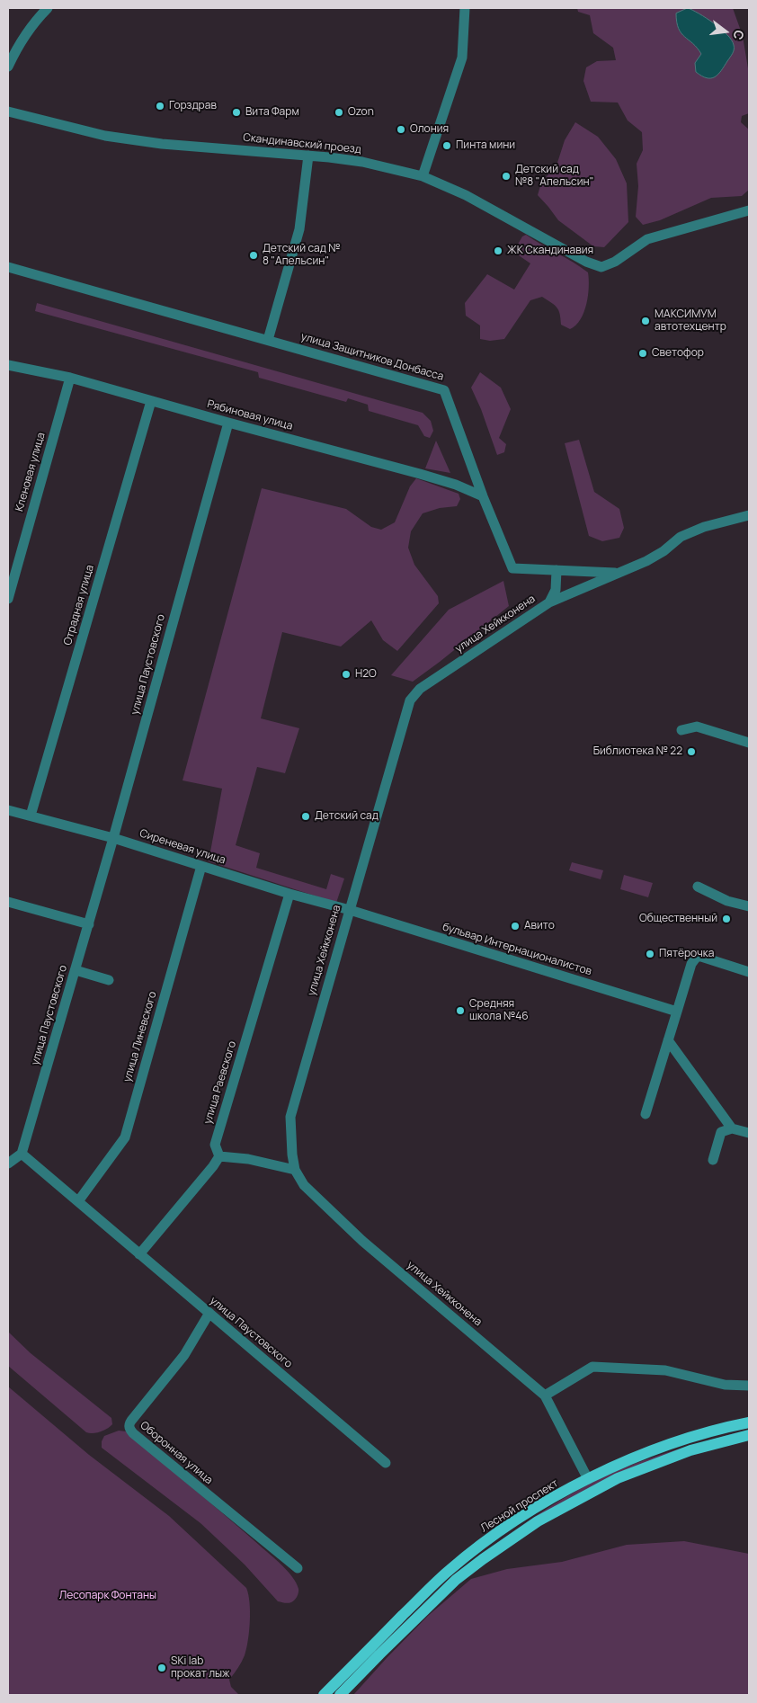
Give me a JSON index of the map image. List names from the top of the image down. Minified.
{"streets":{"main road":["Лесной проспект"],"street":["Скандинавский проезд","улица Защитников Донбасса","Рябиновая улица","Кленовая улица","Отрадная улица","улица Хейкконена","улица Паустовского","Сиреневая улица","бульвар Интернационалистов","улица Линевского","улица Раевского","Оборонная улица"]},"crossings":[["улица Защитников Донбасса","Рябиновая улица"],["улица Защитников Донбасса","улица Хейкконена"],["Рябиновая улица","Кленовая улица"],["Рябиновая улица","Отрадная улица"],["Рябиновая улица","улица Паустовского"],["Отрадная улица","Сиреневая улица"],["улица Хейкконена","Сиреневая улица"],["улица Хейкконена","бульвар Интернационалистов"],["улица Хейкконена","Лесной проспект"],["улица Паустовского","Сиреневая улица"],["улица Паустовского","улица Линевского"],["улица Паустовского","Оборонная улица"],["Сиреневая улица","бульвар Интернационалистов"],["Сиреневая улица","улица Линевского"],["Сиреневая улица","улица Раевского"]],"parks":["Лесопарк Фонтаны"],"places":["Горздрав","Вита Фарм","Ozon","Олония","Пинта мини","Детский сад №8 \"Апельсин\"","ЖК Скандинавия","Детский сад № 8 \"Апельсин\"","МАКСИМУМ автотехцентр","Светофор","H2O","Библиотека № 22","Детский сад","Общественный","Авито","Пятёрочка","Средняя школа №46","SKi lab прокат лыж"],"north":"right"}
